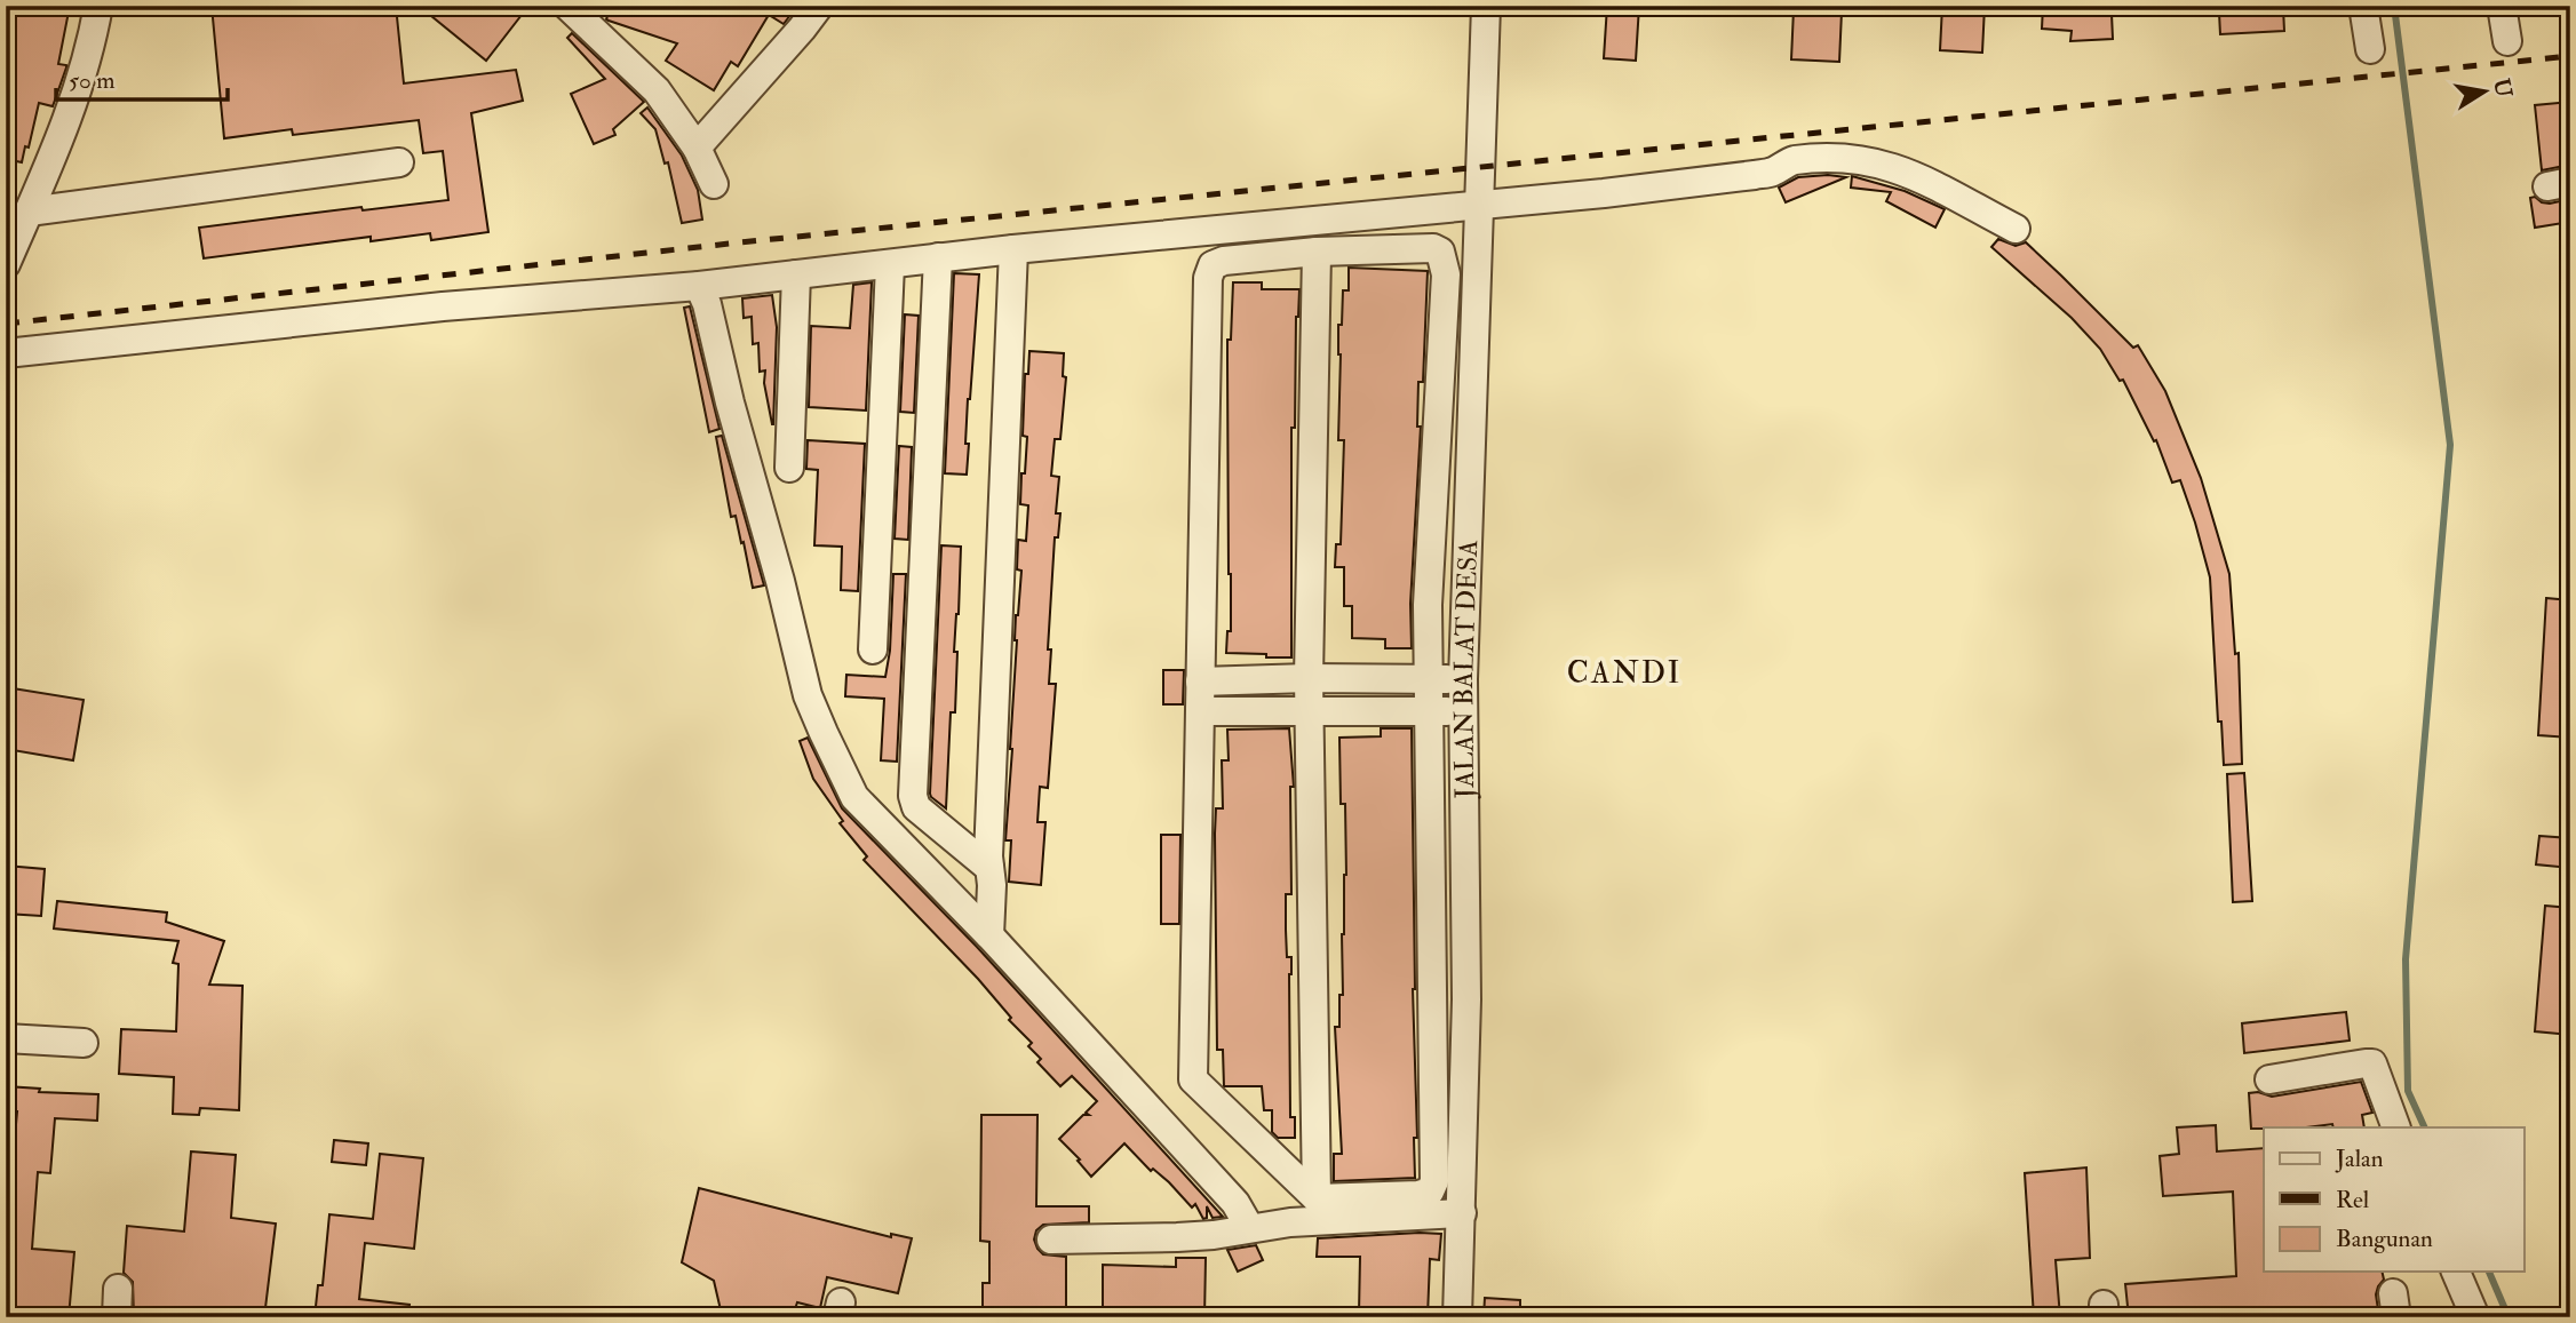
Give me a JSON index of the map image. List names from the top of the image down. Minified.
{"streets":{"street":["JALAN BALAT DESA"]},"districts":["CANDI"],"legend":["Jalan","Rel","Bangunan"],"scale_bar":"50 m","north":"right"}
